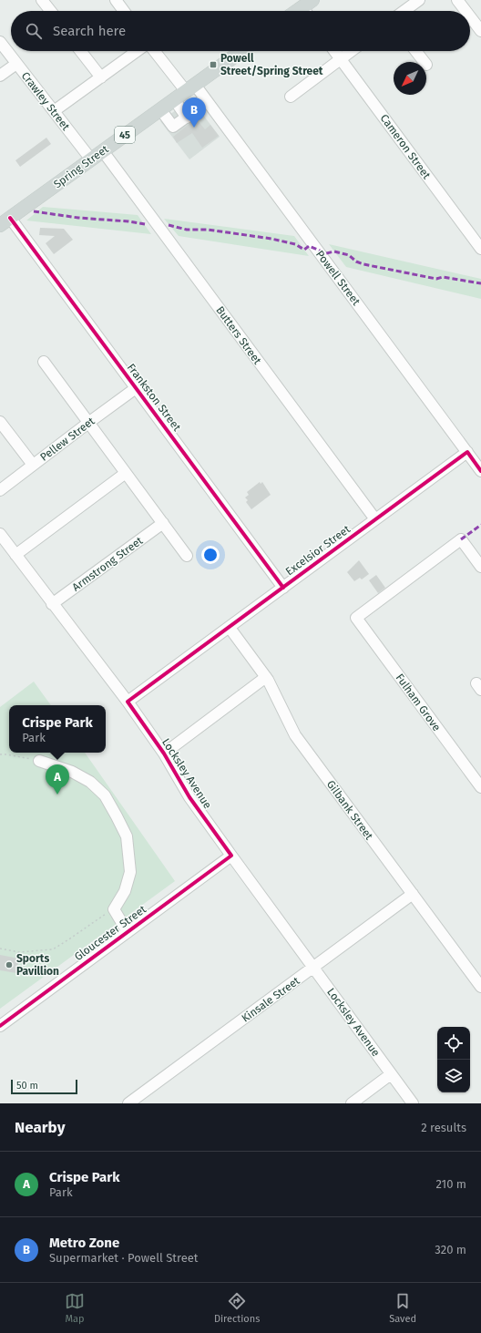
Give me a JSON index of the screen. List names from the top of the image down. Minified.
{"streets":{"main road":["45","Spring Street"],"street":["Crawley Street","Cameron Street","Powell Street","Butters Street","Frankston Street","Pellew Street","Excelsior Street","Armstrong Street","Fulham Grove","Locksley Avenue","Gilbank Street","Gloucester Street","Kinsale Street"]},"crossings":[["Crawley Street","Spring Street"],["Spring Street","Powell Street"],["Spring Street","Butters Street"],["Spring Street","Frankston Street"],["Powell Street","Excelsior Street"],["Butters Street","Excelsior Street"],["Frankston Street","Pellew Street"],["Frankston Street","Excelsior Street"],["Excelsior Street","Locksley Avenue"],["Excelsior Street","Gilbank Street"],["Armstrong Street","Locksley Avenue"],["Locksley Avenue","Gloucester Street"],["Locksley Avenue","Kinsale Street"],["Gilbank Street","Kinsale Street"]],"places":{"transit":["Powell Street/Spring Street"],"other":["Sports Pavillion"]},"scale_bar":"50 m","north":"bottom left","page":{"search":"Search here","pins":["B","A"],"popup":["Crispe Park","Park"],"scale":"50 m","heading":["Nearby","2 results"],"list":[{"mark":"A","name":"Crispe Park","note":"Park","value":"210 m"},{"mark":"B","name":"Metro Zone","note":"Supermarket · Powell Street","value":"320 m"}],"nav":["Map","Directions","Saved"]}}
